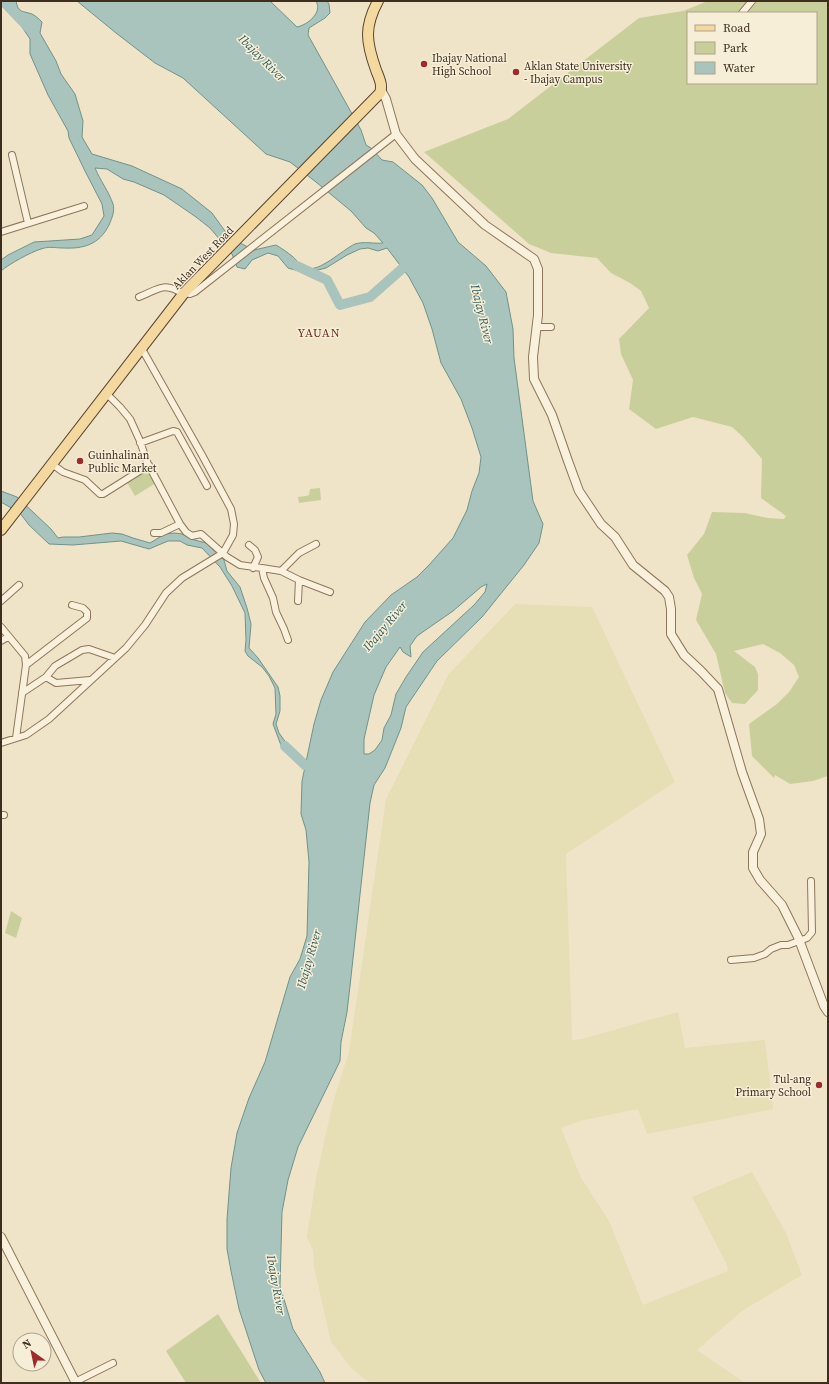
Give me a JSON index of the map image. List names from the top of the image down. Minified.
{"streets":{"main road":["Aklan West Road"]},"districts":["YAUAN"],"water":["Ibajay River"],"places":["Ibajay National High School","Aklan State University - Ibajay Campus","Guinhalinan Public Market","Tul-ang Primary School"],"legend":["Road","Park","Water"],"north":"top left"}
